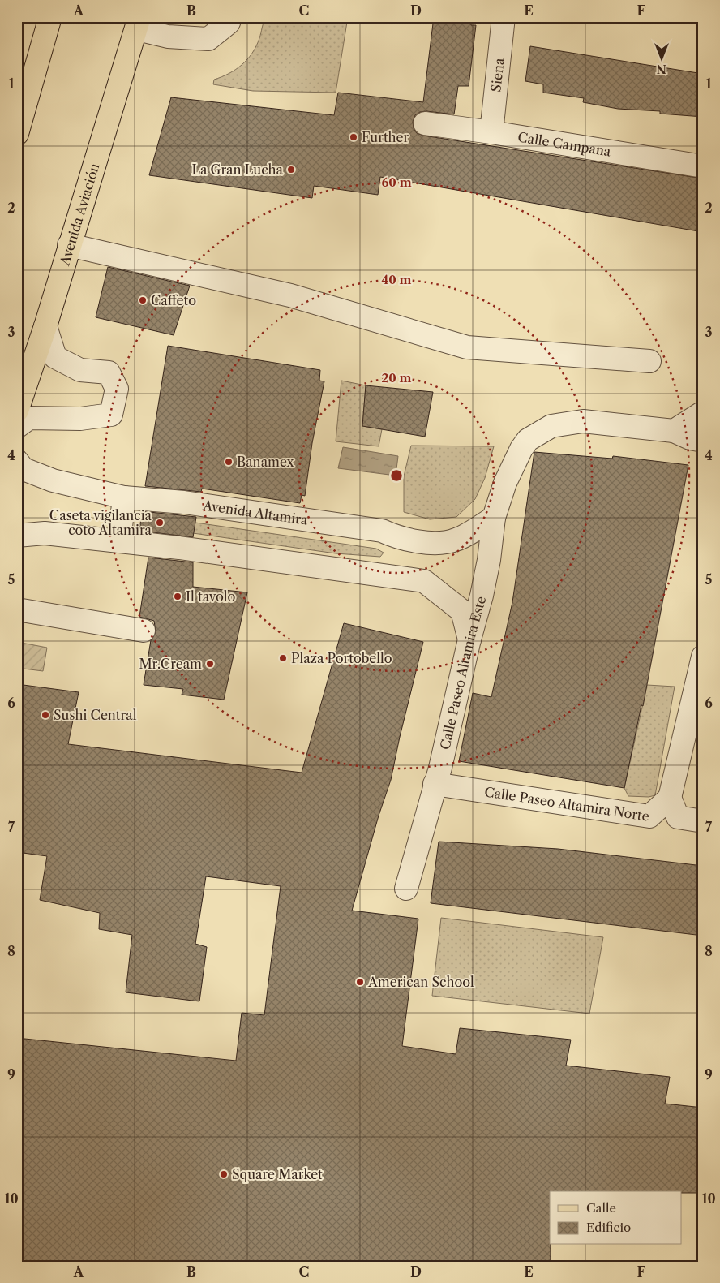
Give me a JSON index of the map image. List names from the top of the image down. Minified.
{"streets":{"main road":["Avenida Aviación"],"street":["Siena","Calle Campana","Avenida Altamira","Calle Paseo Altamira Este","Calle Paseo Altamira Norte"]},"crossings":[["Siena","Calle Campana"],["Avenida Altamira","Calle Paseo Altamira Este"],["Calle Paseo Altamira Este","Calle Paseo Altamira Norte"]],"places":["Further","La Gran Lucha","Caffeto","Banamex","Caseta vigilancia coto Altamira","Il tavolo","Plaza Portobello","Mr.Cream","Sushi Central","American School","Square Market"],"legend":["Calle","Edificio"],"north":"bottom","grid":{"columns":["A","B","C","D","E","F"],"rows":["1","2","3","4","5","6","7","8","9","10"]},"rings":["60 m","40 m","20 m"]}
